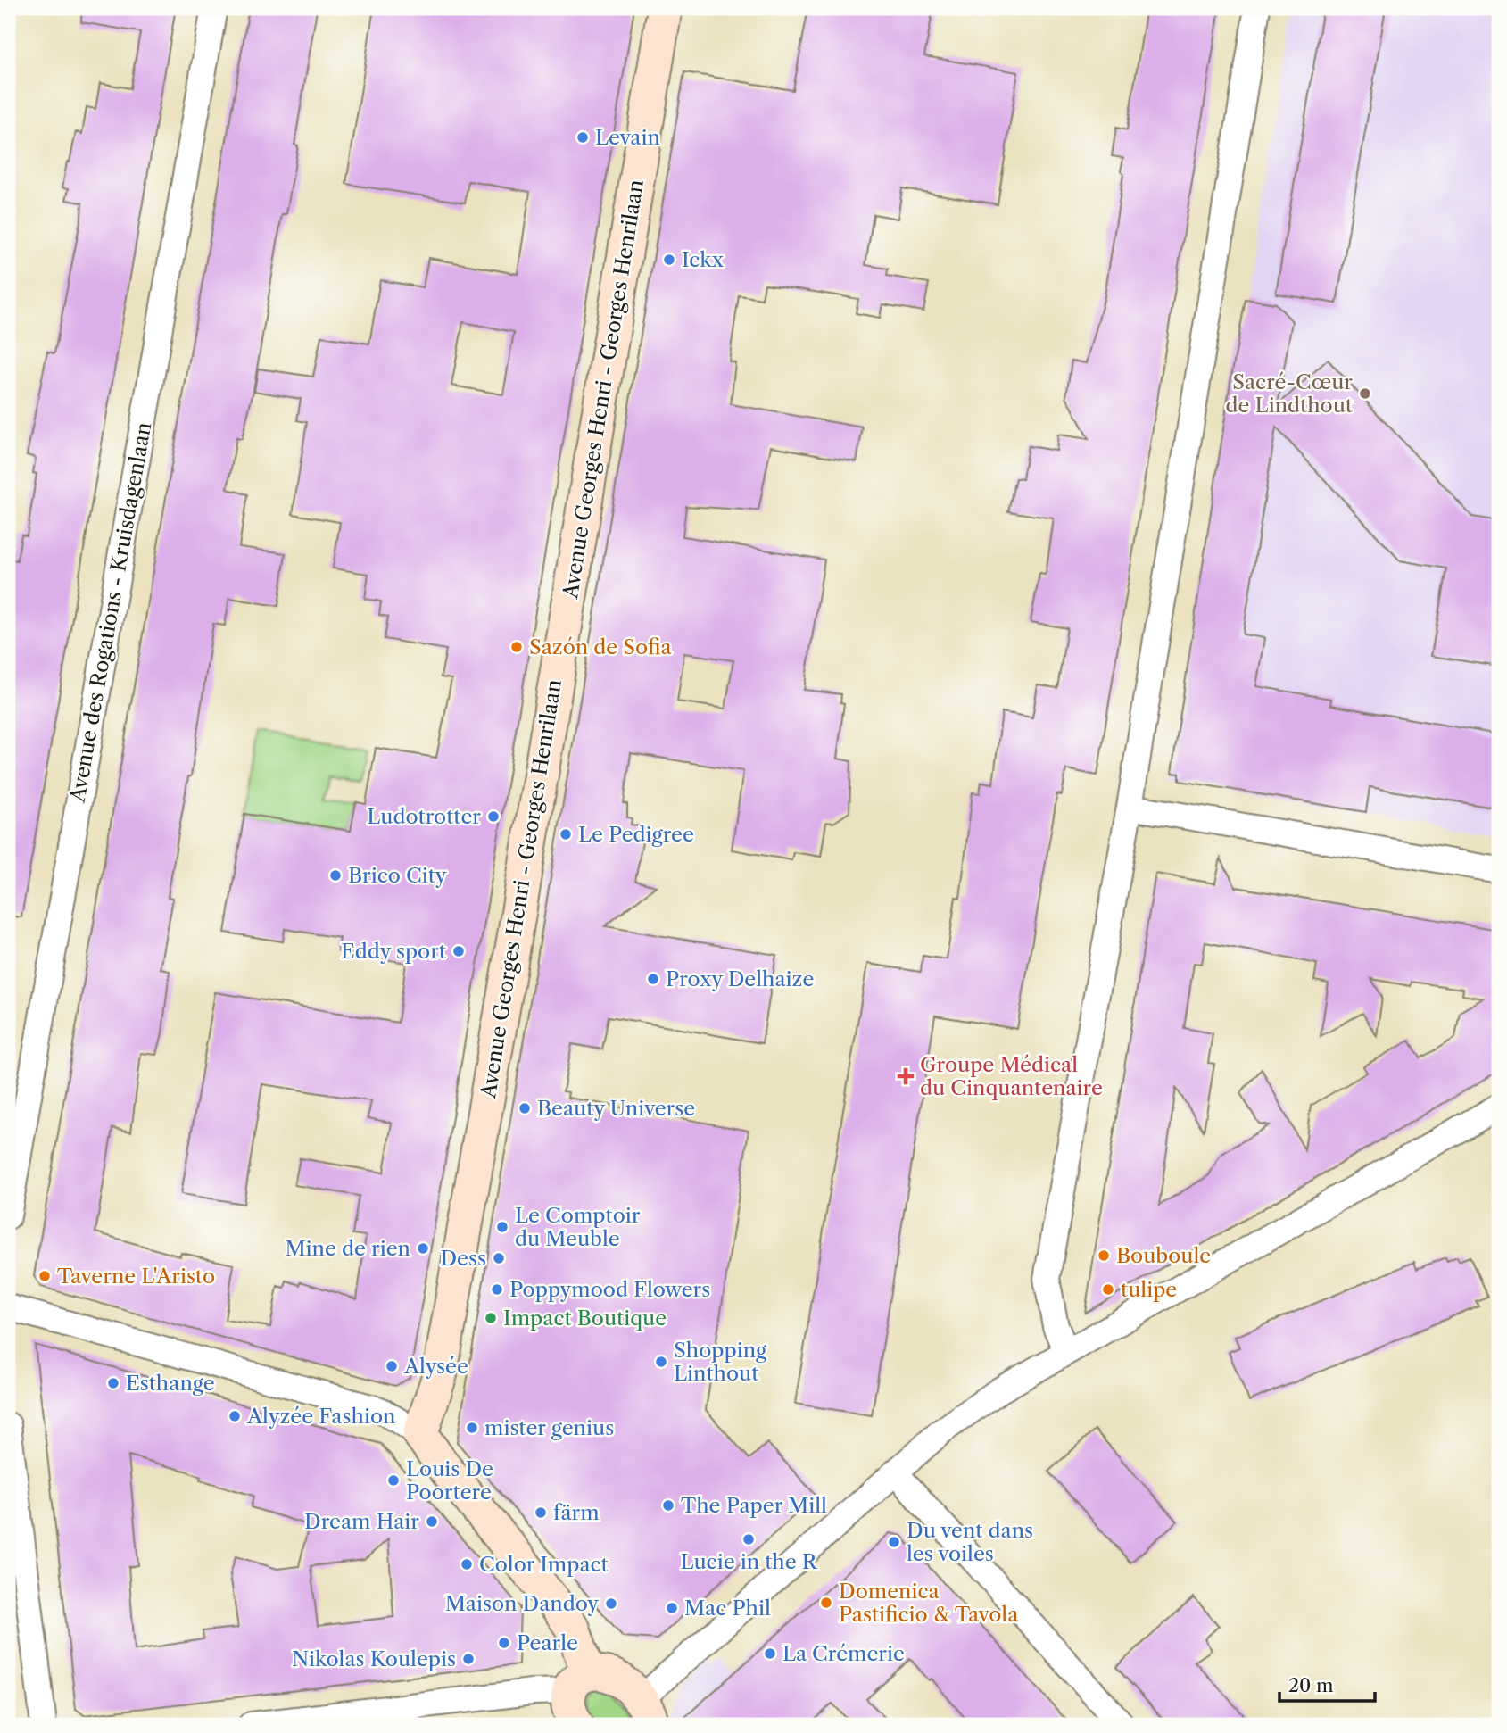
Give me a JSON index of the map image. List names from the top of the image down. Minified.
{"streets":{"street":["Avenue Georges Henri - Georges Henrilaan","Avenue des Rogations - Kruisdagenlaan"]},"places":{"other":["Levain","Ickx","Sacré-Cœur de Lindthout","Sazón de Sofia","Ludotrotter","Le Pedigree","Brico City","Eddy sport","Proxy Delhaize","Beauty Universe","Le Comptoir du Meuble","Mine de rien","Bouboule","Dess","Taverne L'Aristo","Poppymood Flowers","tulipe","Impact Boutique","Shopping Linthout","Alysée","Esthange","Alyzée Fashion","mister genius","Louis De Poortere","The Paper Mill","färm","Dream Hair","Lucie in the R","Du vent dans les voiles","Color Impact","Domenica Pastificio & Tavola","Maison Dandoy","Mac Phil","Pearle","La Crémerie","Nikolas Koulepis"],"health":["Groupe Médical du Cinquantenaire"]},"scale_bar":"20 m"}
